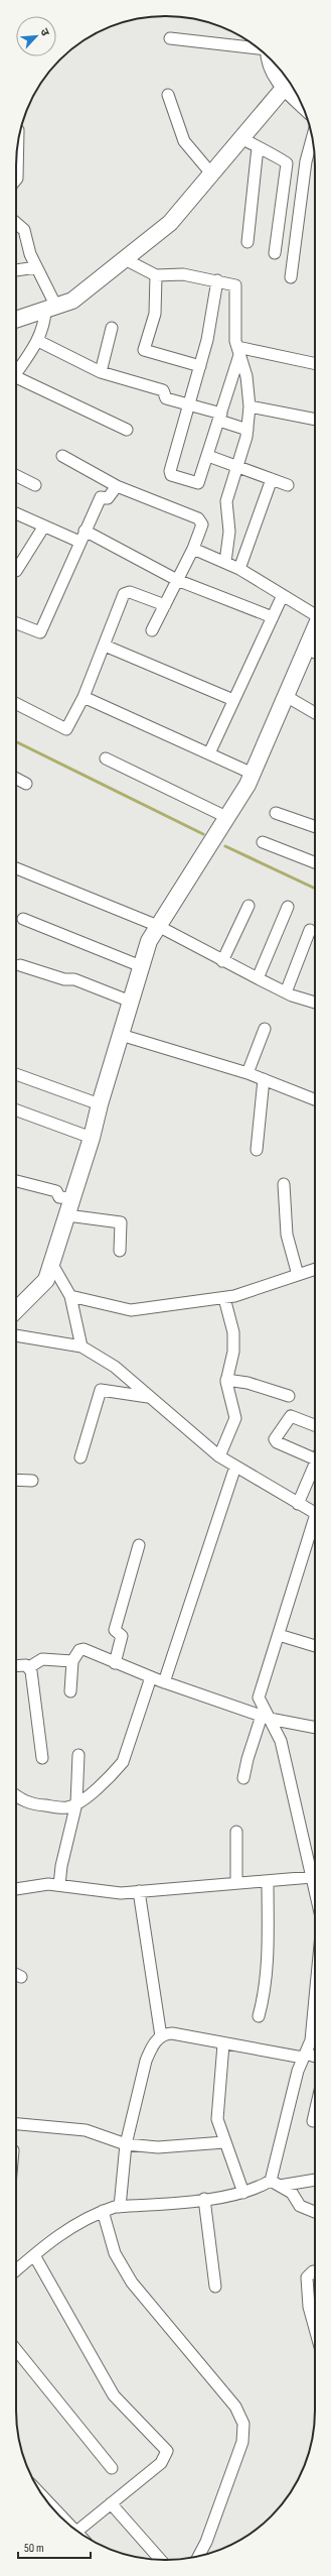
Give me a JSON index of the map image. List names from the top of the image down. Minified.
{"scale_bar":"50 m","north":"top right"}
